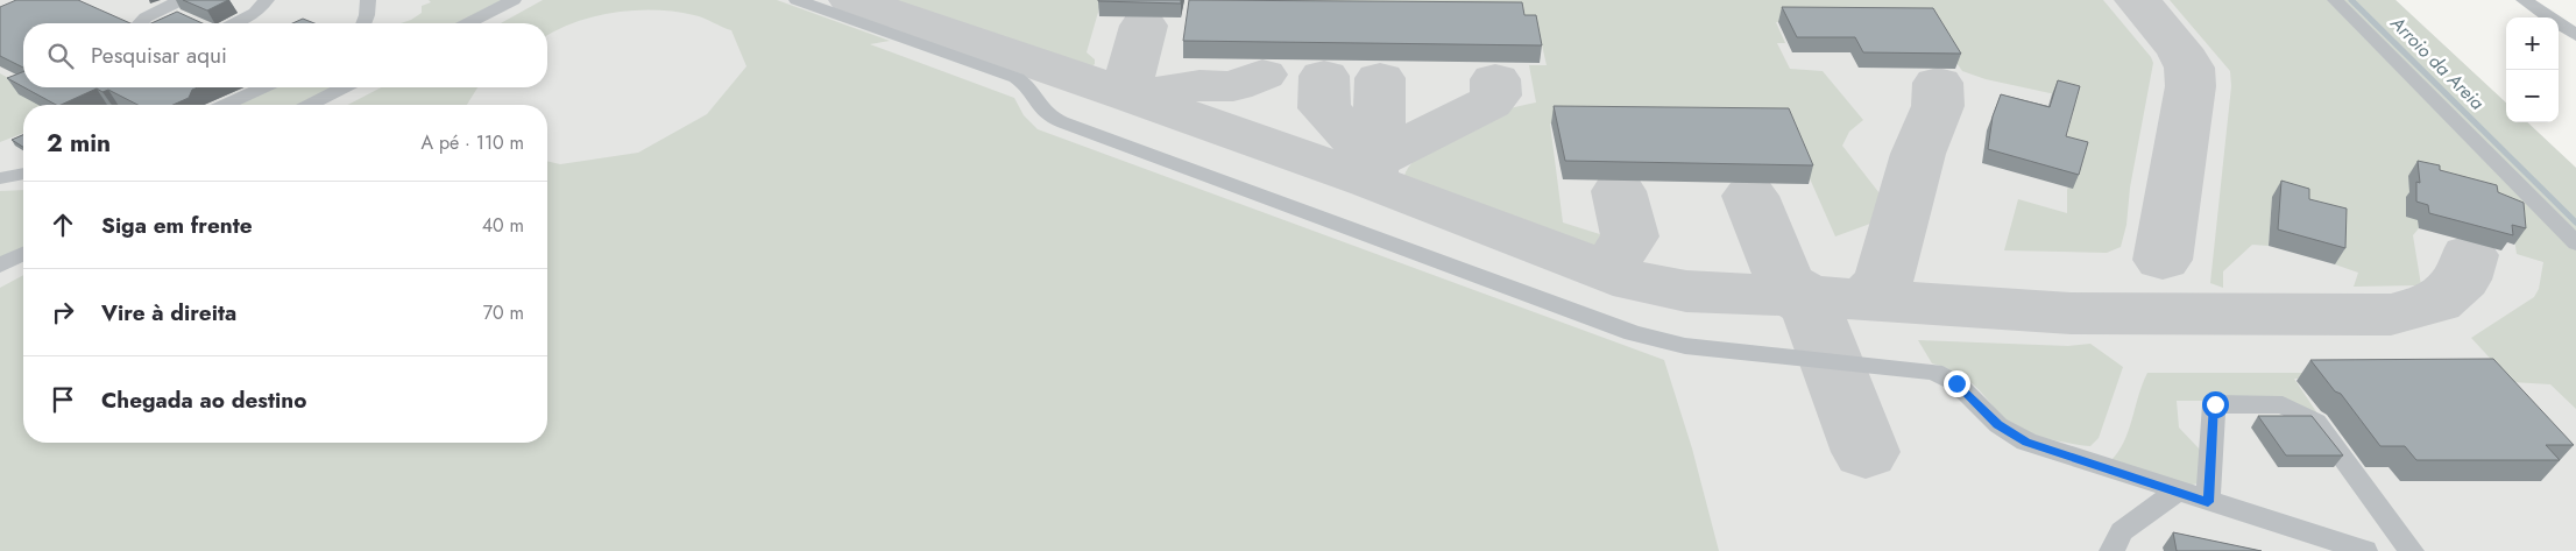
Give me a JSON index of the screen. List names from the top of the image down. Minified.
{"water":["Arroio da Areia"],"page":{"map_buttons":["+","−"],"search":"Pesquisar aqui","heading":["2 min","A pé · 110 m"],"list":[["Siga em frente","40 m"],["Vire à direita","70 m"],"Chegada ao destino"]}}
